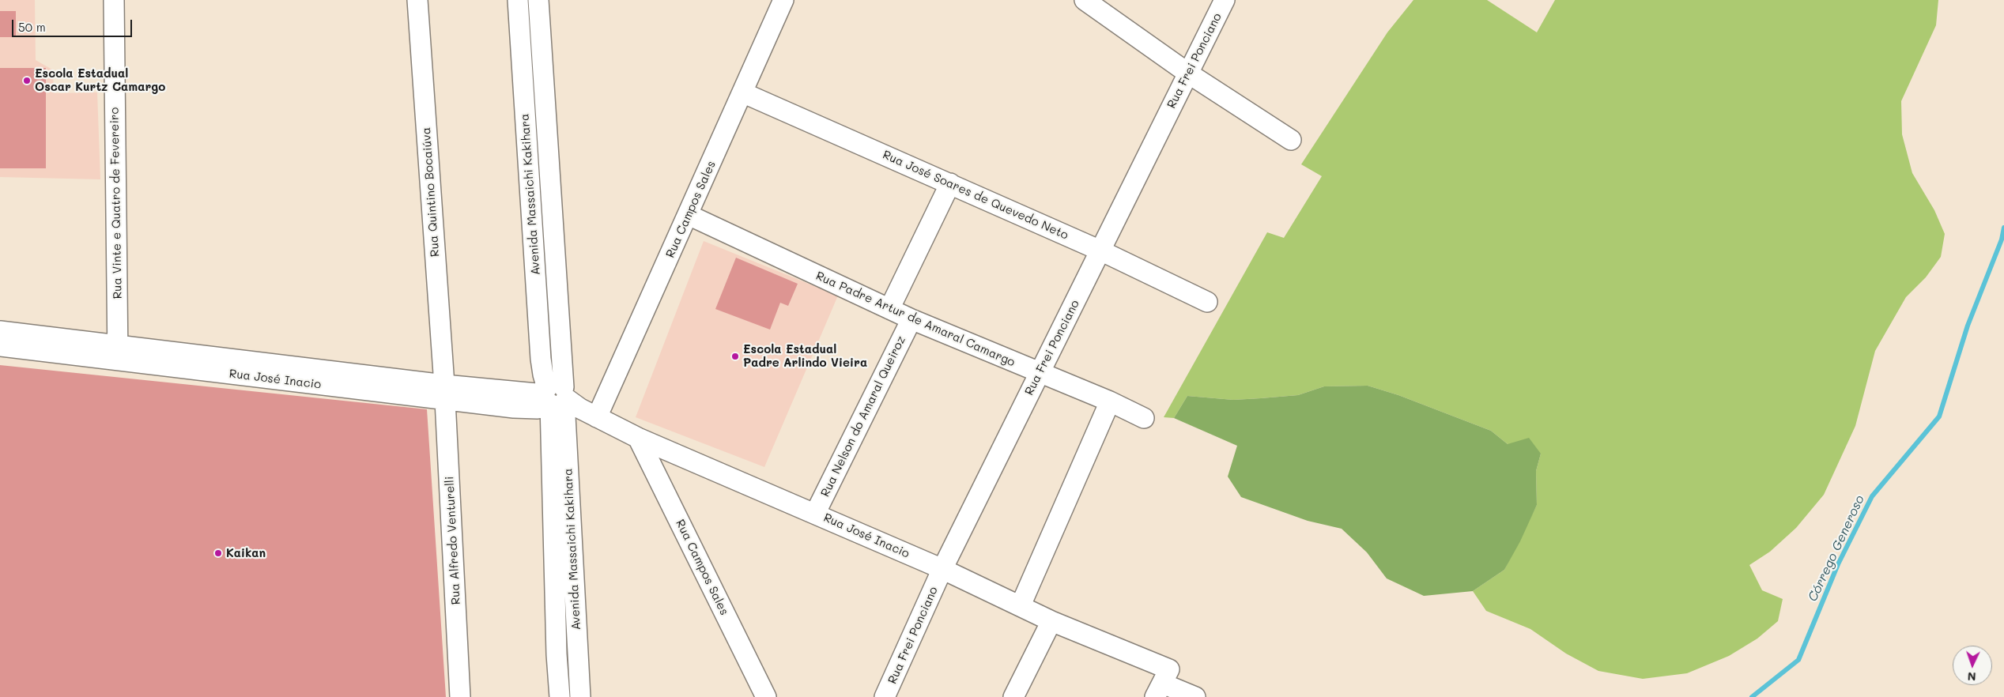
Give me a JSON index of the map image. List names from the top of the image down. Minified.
{"streets":{"street":["Rua Frei Ponciano","Rua Quintino Bocaiúva","Avenida Massaichi Kakihara","Rua José Soares de Quevedo Neto","Rua Vinte e Quatro de Fevereiro","Rua Campos Sales","Rua Padre Artur de Amaral Camargo","Rua José Inacio","Rua Nelson do Amaral Queiroz","Rua Alfredo Venturelli"]},"crossings":[["Rua Frei Ponciano","Rua José Soares de Quevedo Neto"],["Rua Frei Ponciano","Rua Padre Artur de Amaral Camargo"],["Rua Frei Ponciano","Rua José Inacio"],["Rua Quintino Bocaiúva","Rua José Inacio"],["Rua Quintino Bocaiúva","Rua Alfredo Venturelli"],["Avenida Massaichi Kakihara","Rua José Inacio"],["Rua José Soares de Quevedo Neto","Rua Campos Sales"],["Rua Vinte e Quatro de Fevereiro","Rua José Inacio"],["Rua Campos Sales","Rua Padre Artur de Amaral Camargo"],["Rua Campos Sales","Rua José Inacio"],["Rua Padre Artur de Amaral Camargo","Rua Nelson do Amaral Queiroz"],["Rua José Inacio","Rua Nelson do Amaral Queiroz"],["Rua José Inacio","Rua Alfredo Venturelli"]],"water":["Córrego Generoso"],"places":["Escola Estadual Oscar Kurtz Camargo","Escola Estadual Padre Arlindo Vieira","Kaikan"],"scale_bar":"50 m","north":"bottom"}
